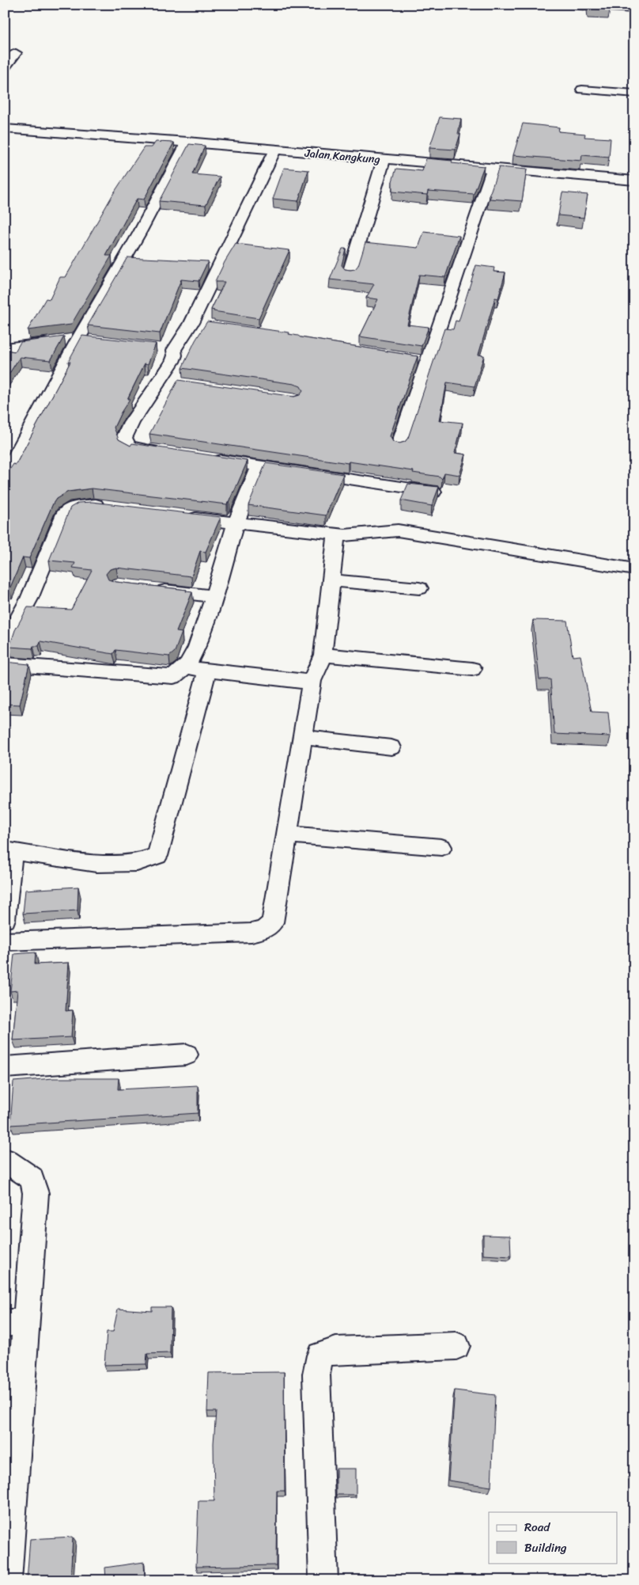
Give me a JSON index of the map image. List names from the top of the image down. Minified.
{"streets":{"street":["Jalan Kangkung"]},"legend":["Road","Building"]}
